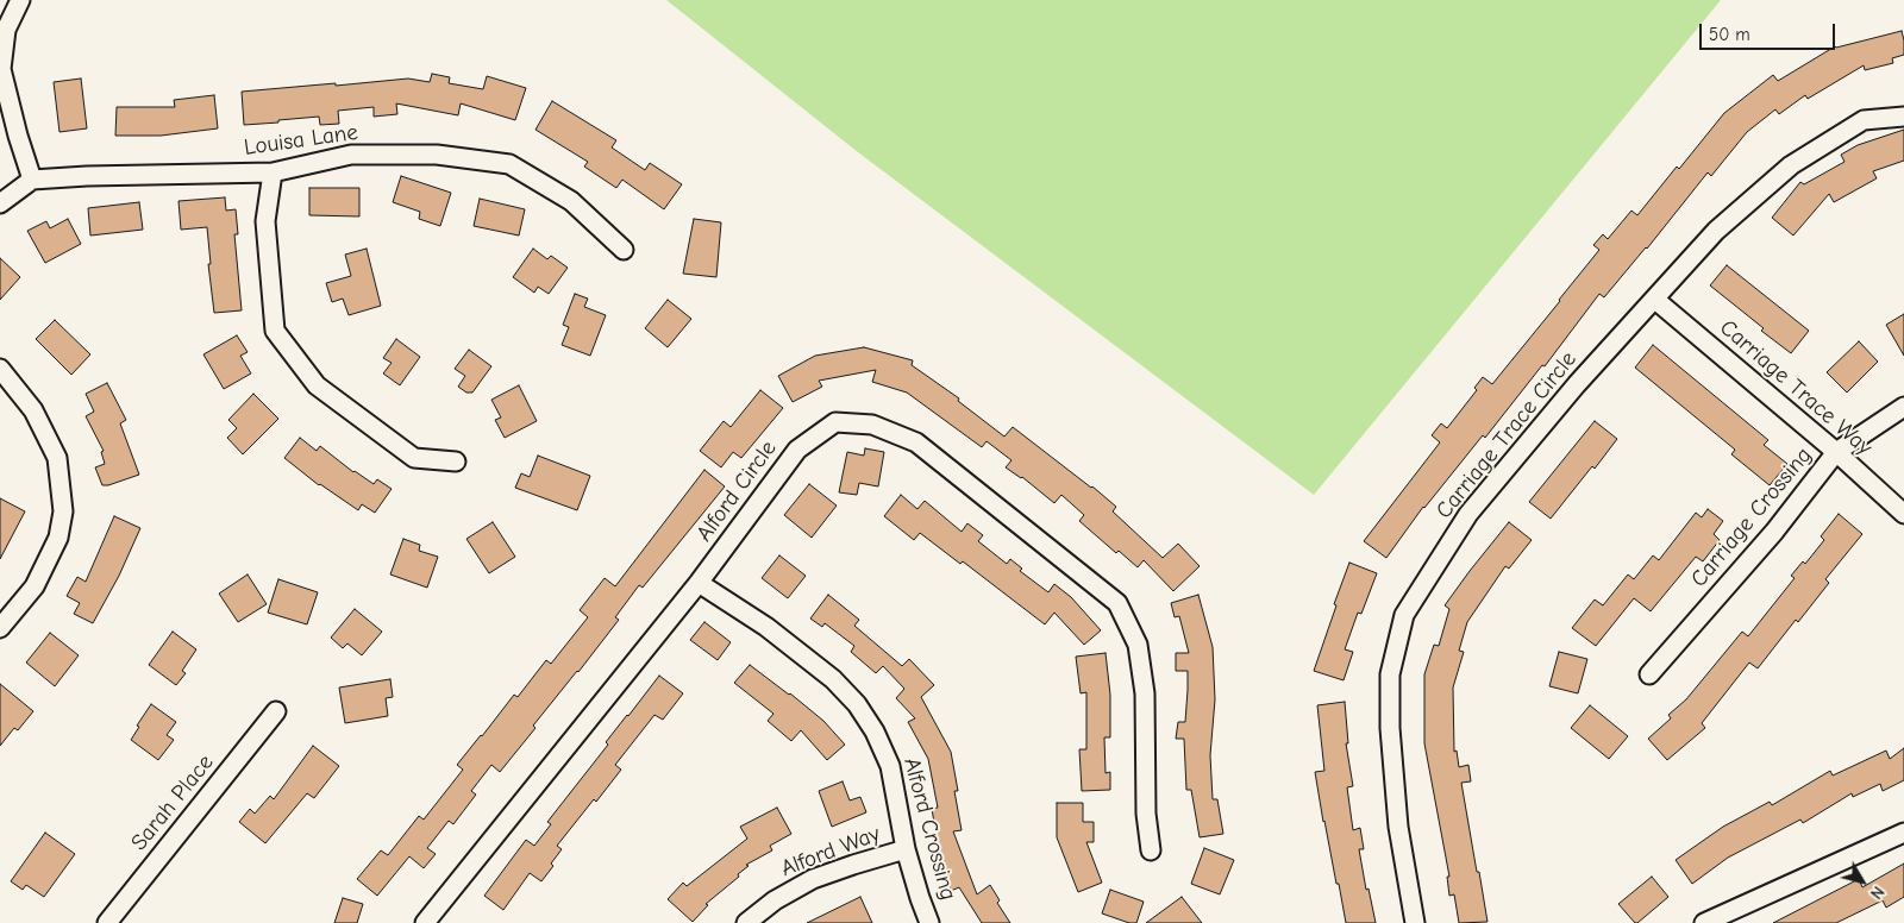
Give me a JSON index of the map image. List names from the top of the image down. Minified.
{"streets":{"street":["Louisa Lane","Carriage Trace Way","Carriage Trace Circle","Alford Circle","Carriage Crossing","Sarah Place","Alford Crossing","Alford Way"]},"crossings":[["Carriage Trace Way","Carriage Trace Circle"],["Carriage Trace Way","Carriage Crossing"],["Alford Circle","Alford Crossing"],["Alford Crossing","Alford Way"]],"scale_bar":"50 m","north":"bottom right"}
